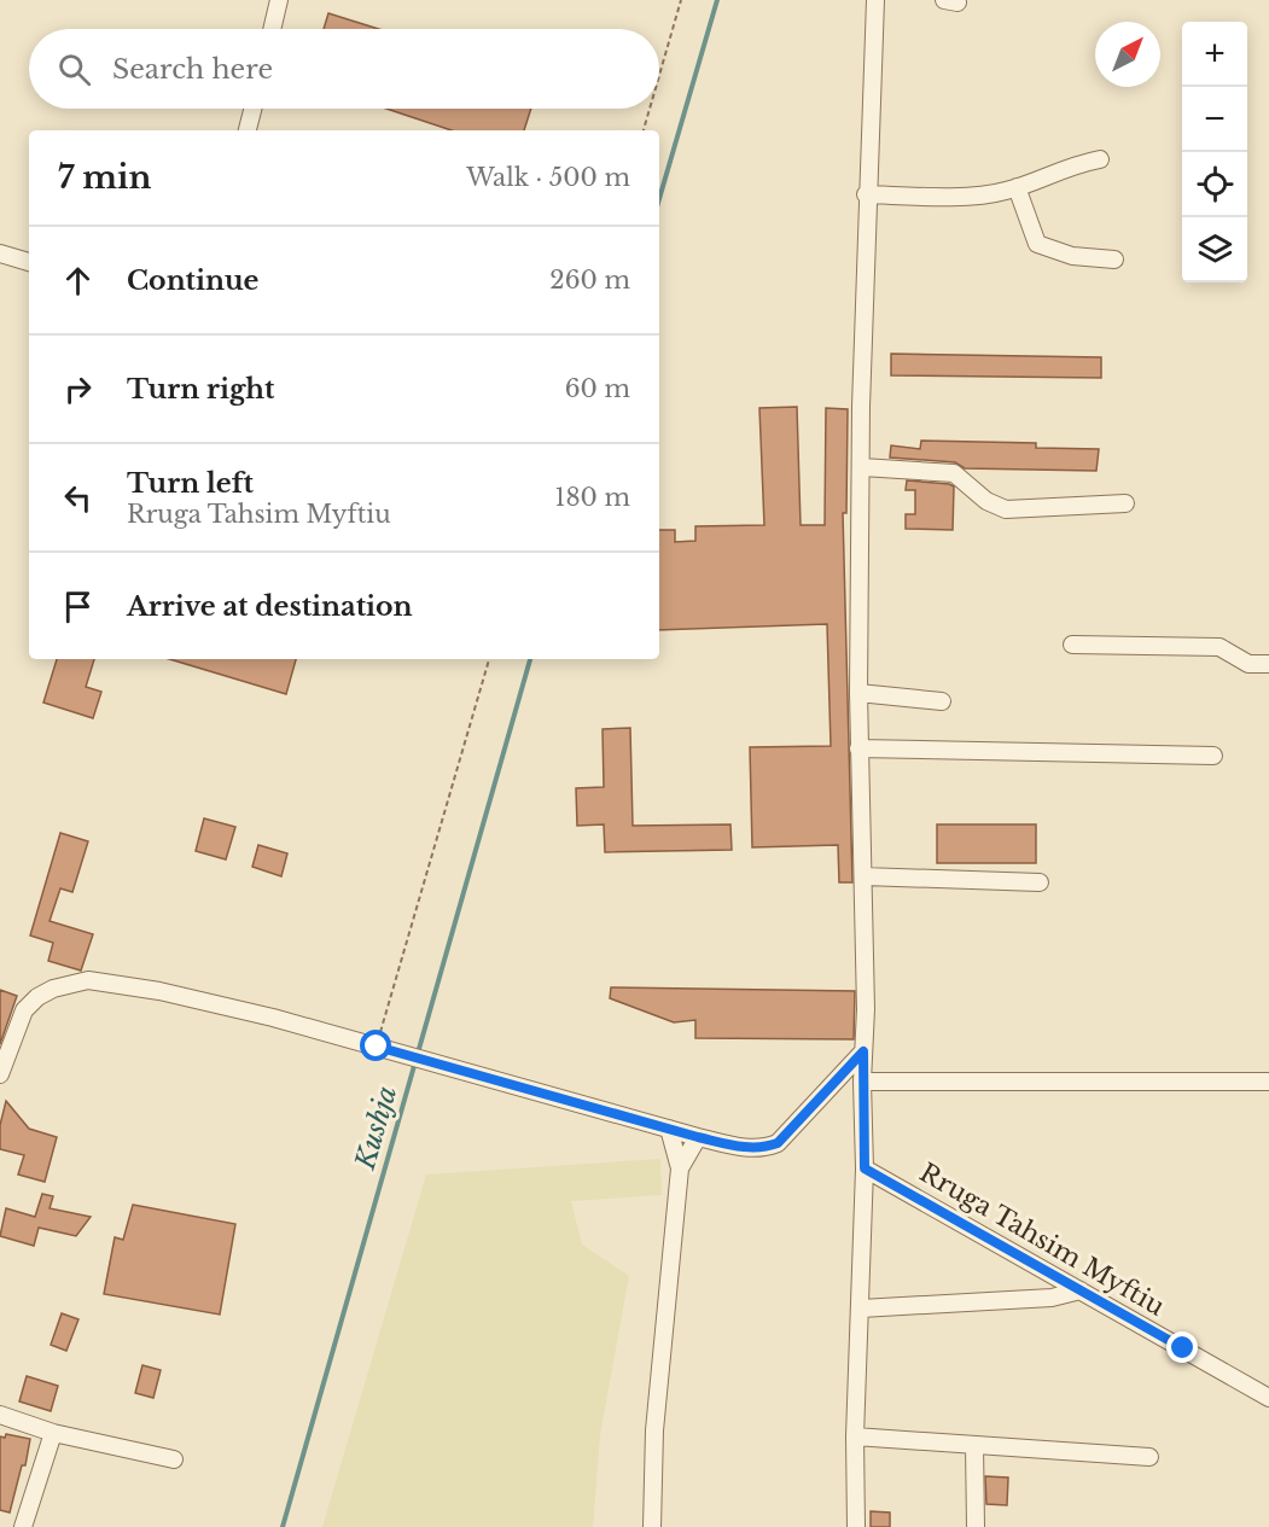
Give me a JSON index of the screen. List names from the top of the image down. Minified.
{"streets":{"street":["Rruga Tahsim Myftiu"]},"water":["Kushja"],"north":"top right","page":{"map_buttons":["+","−"],"search":"Search here","heading":["7 min","Walk · 500 m"],"list":[["Continue","260 m"],["Turn right","60 m"],["Turn left","Rruga Tahsim Myftiu","180 m"],"Arrive at destination"]}}
